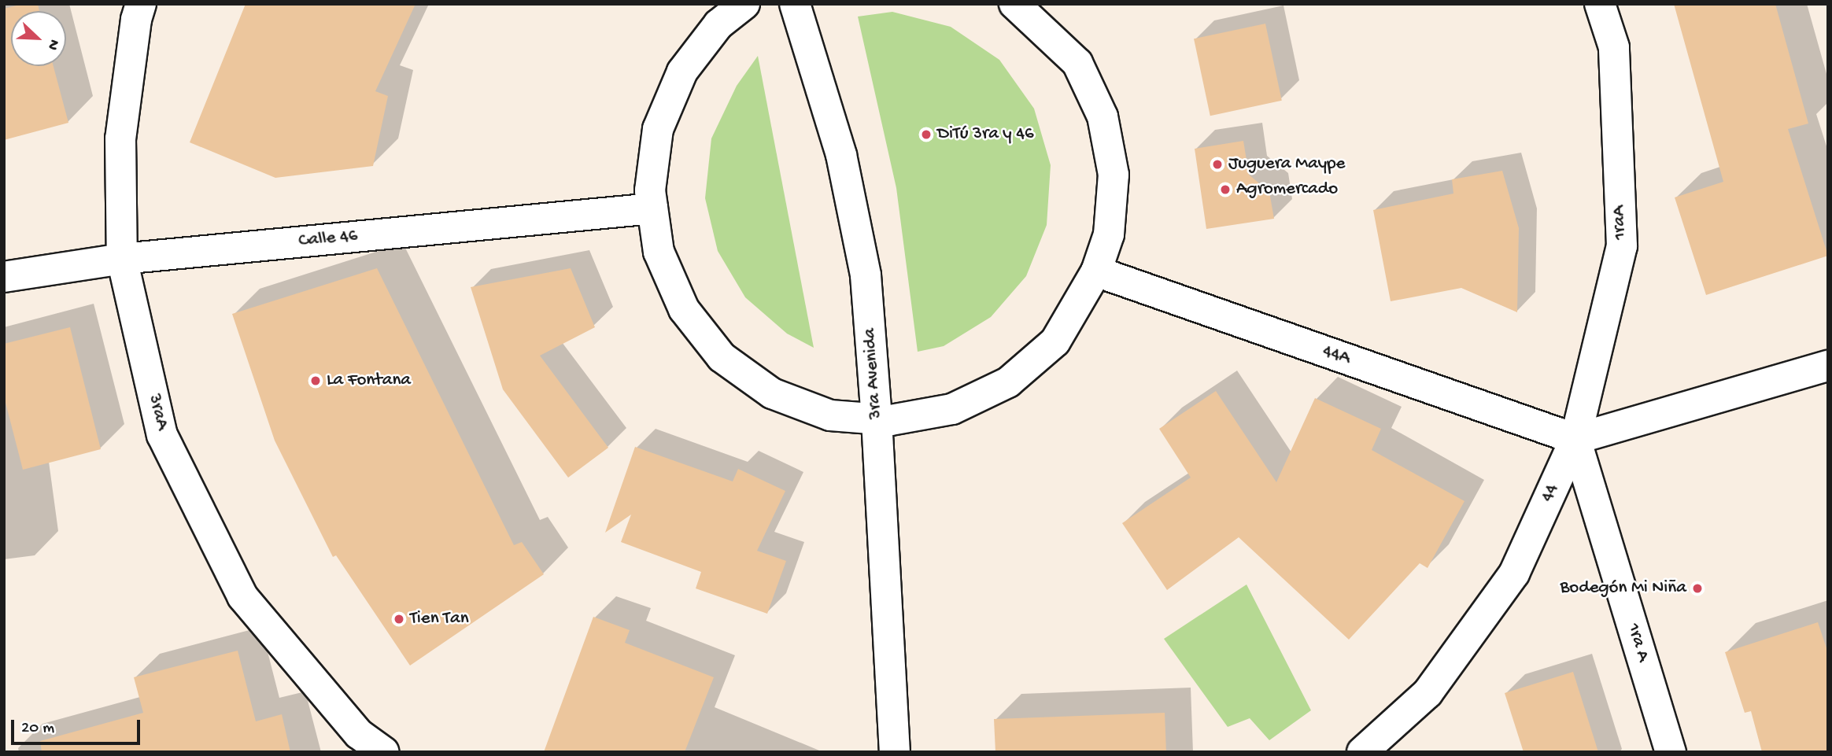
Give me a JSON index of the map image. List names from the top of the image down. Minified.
{"streets":{"street":["1raA","Calle 46","44A","3ra Avenida","3raA","44","1ra A"]},"crossings":[["1raA","44A"],["1raA","44"],["1raA","1ra A"],["Calle 46","3raA"],["44A","44"],["44A","1ra A"],["44","1ra A"]],"places":["DiTú 3ra y 46","Juguera Maype","Agromercado","La Fontana","Bodegón Mi Niña","Tien Tan"],"scale_bar":"20 m","north":"bottom right"}
